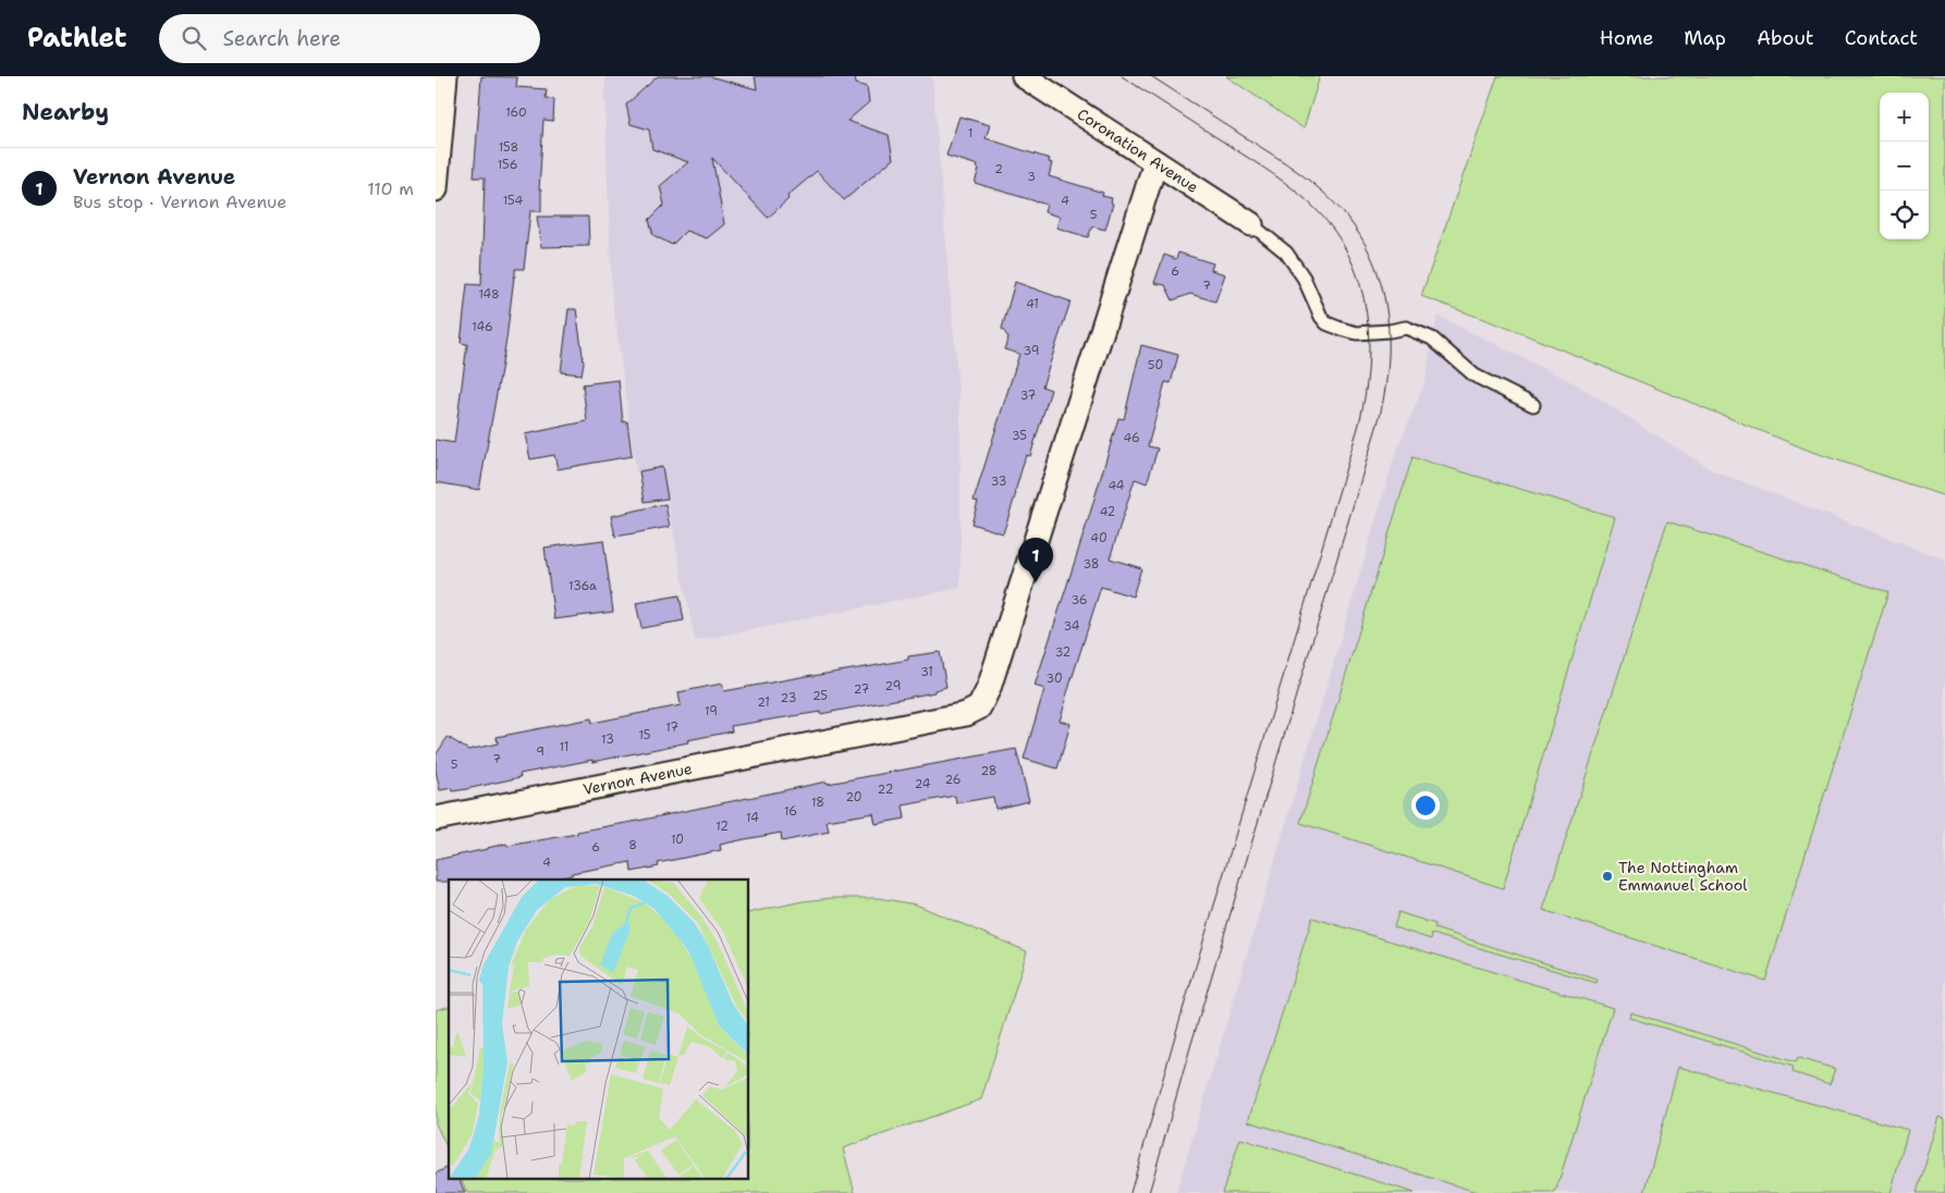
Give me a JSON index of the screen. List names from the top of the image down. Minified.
{"streets":{"street":["Coronation Avenue","Vernon Avenue"]},"crossings":[["Coronation Avenue","Vernon Avenue"]],"places":["The Nottingham Emmanuel School"],"house_numbers":["160","1","158","156","2","3","154","4","5","6","7","148","41","146","39","50","37","35","46","33","44","42","40","38","136a","36","34","32","31","30","29","27","25","23","21","19","17","15","13","11","9","7","5","28","26","24","22","20","18","16","14","12","10","8","6","4"],"page":{"header":"Pathlet","search":"Search here","nav":["Home","Map","About","Contact"],"heading":"Nearby","map_buttons":["+","−"],"list":[{"mark":"1","name":"Vernon Avenue","note":"Bus stop · Vernon Avenue","value":"110 m"}],"pins":"1"}}
